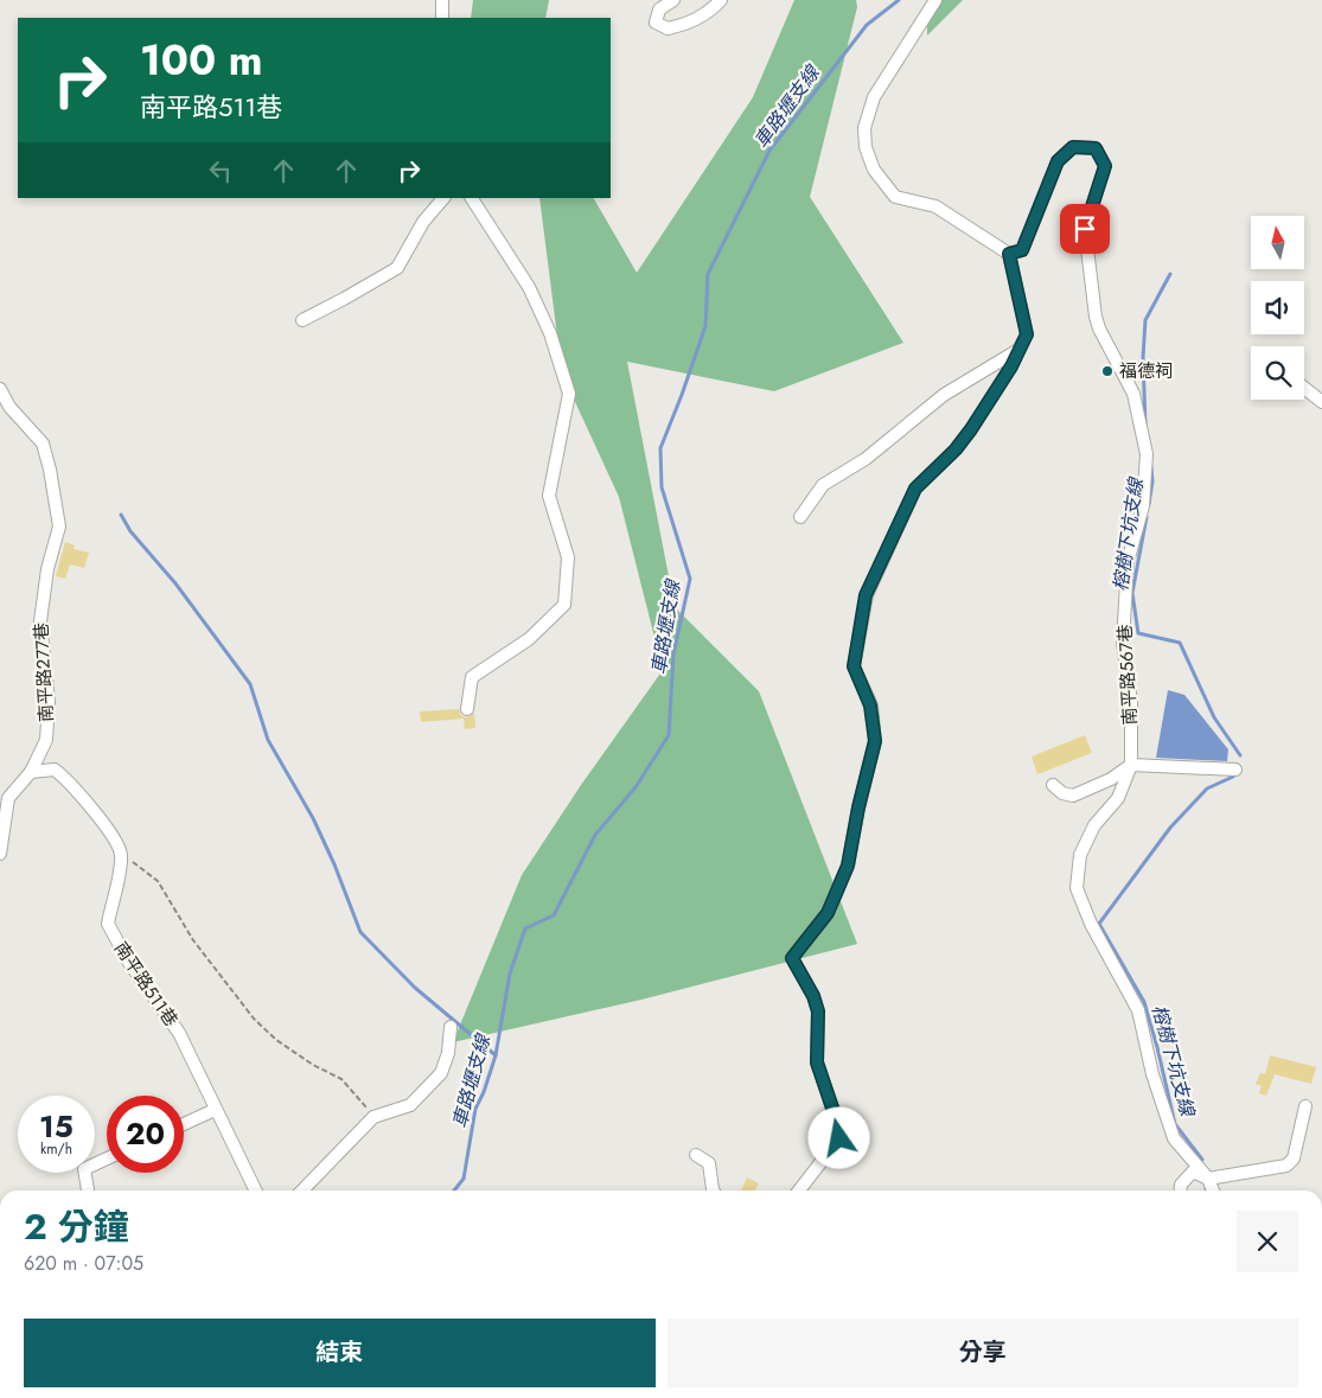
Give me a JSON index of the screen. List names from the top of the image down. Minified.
{"streets":{"lane":["南平路277巷","南平路567巷","南平路511巷"]},"water":["車路壢支線","榕樹下坑支線"],"places":["福德祠"],"north":"top","page":{"turn":["100 m","南平路511巷"],"speed":"15 km/h","limit":"20","heading":["2 分鐘","620 m · 07:05"],"buttons":["結束","分享"]}}
